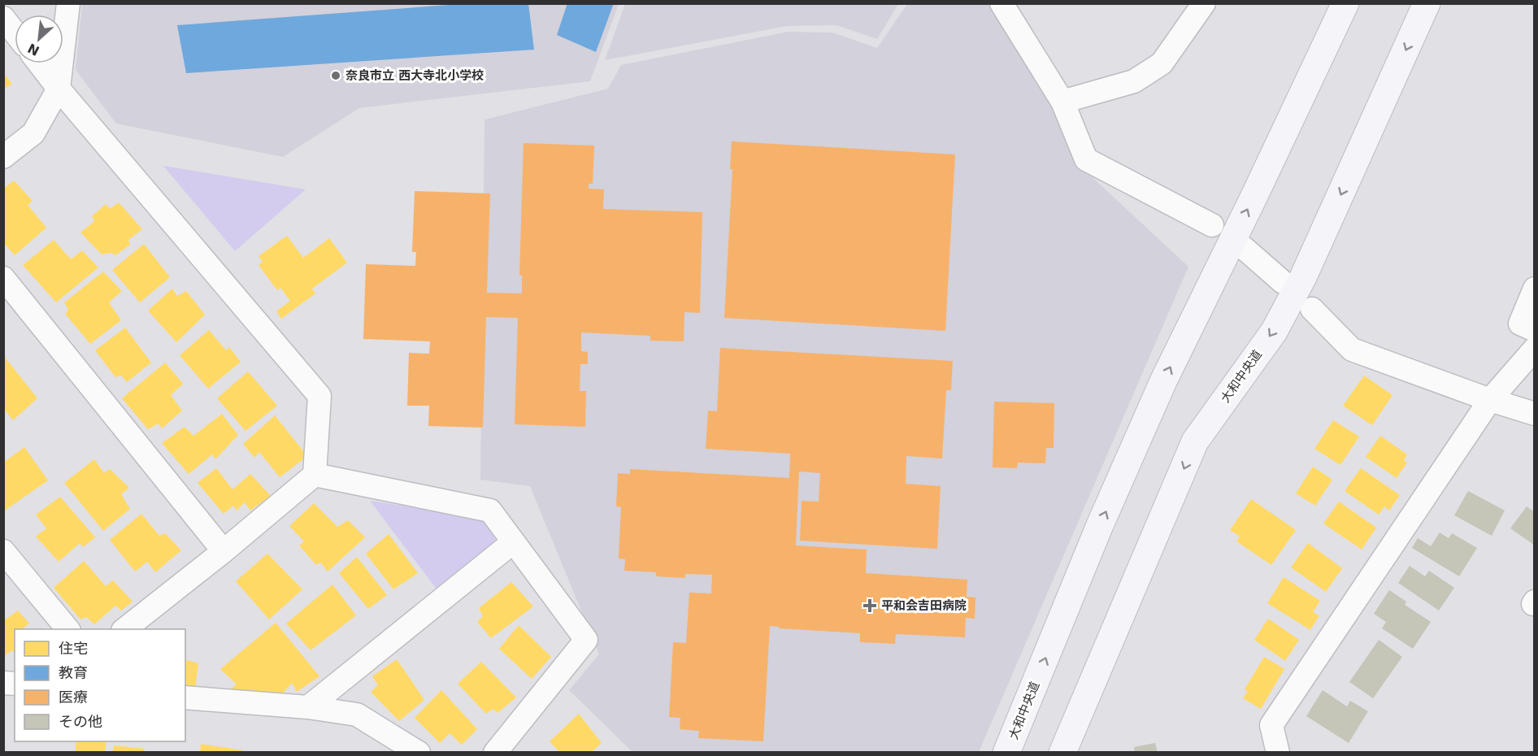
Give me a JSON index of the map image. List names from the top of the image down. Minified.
{"streets":{"street":["大和中央道"]},"places":{"other":["奈良市立 西大寺北小学校"],"health":["平和会吉田病院"]},"legend":["住宅","教育","医療","その他"],"north":"bottom left"}
